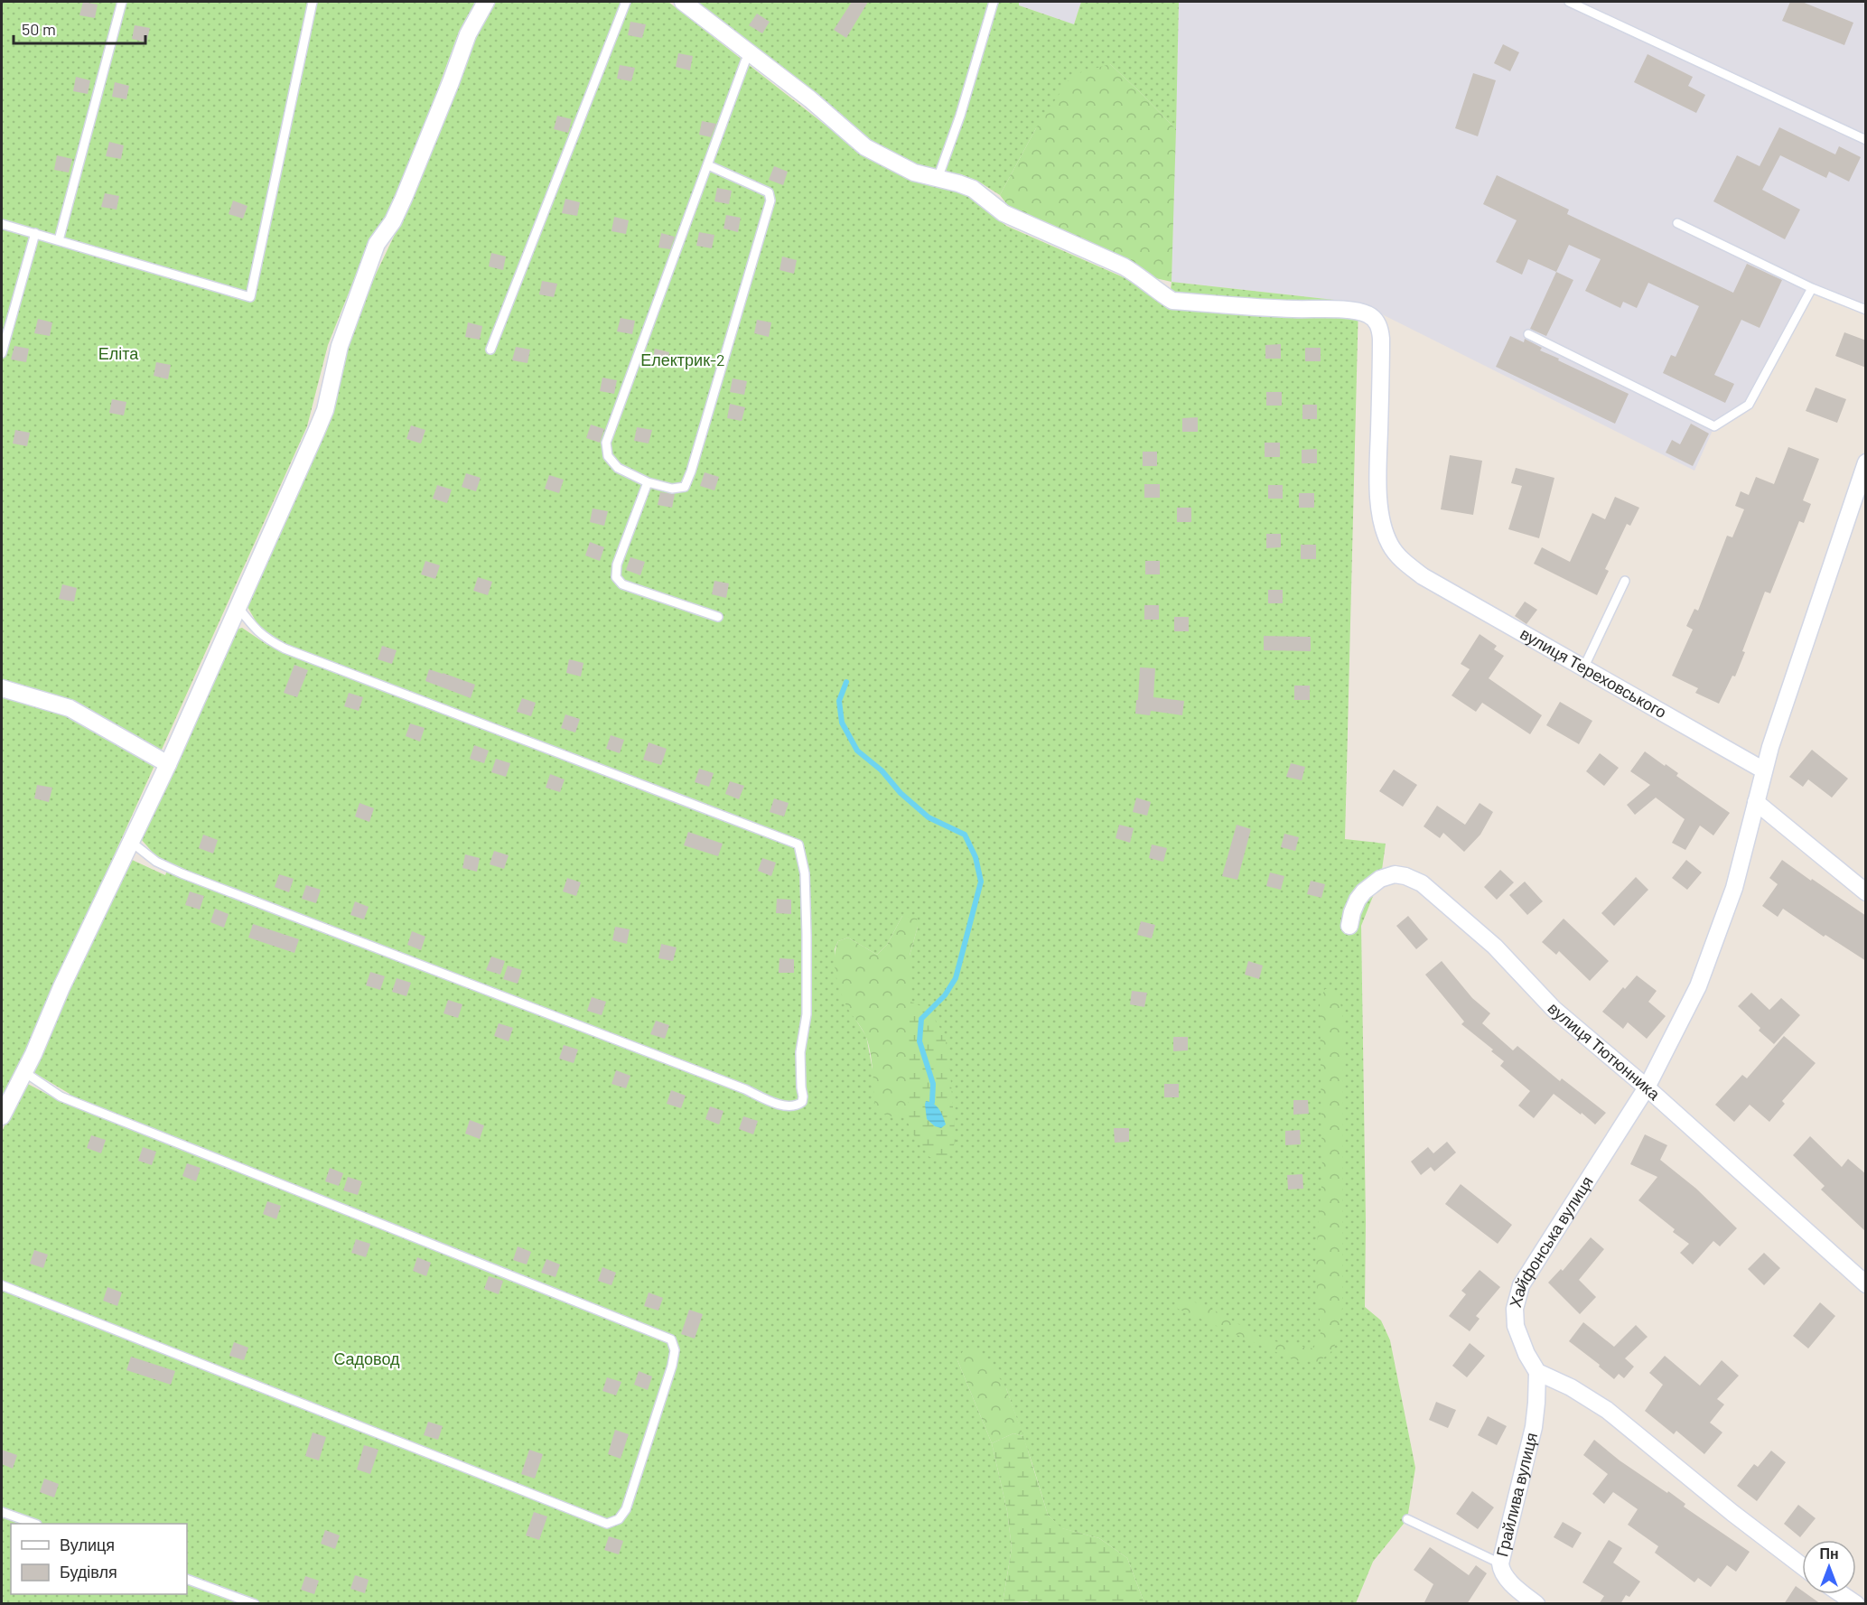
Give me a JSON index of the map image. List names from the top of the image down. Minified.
{"streets":{"street":["вулиця Тереховського","вулиця Тютюнника","Хайфонська вулиця","Грайлива вулиця"]},"crossings":[["вулиця Тютюнника","Хайфонська вулиця"],["Хайфонська вулиця","Грайлива вулиця"]],"parks":["Еліта","Електрик-2","Садовод"],"legend":["Вулиця","Будівля"],"scale_bar":"50 m","north":"top"}
